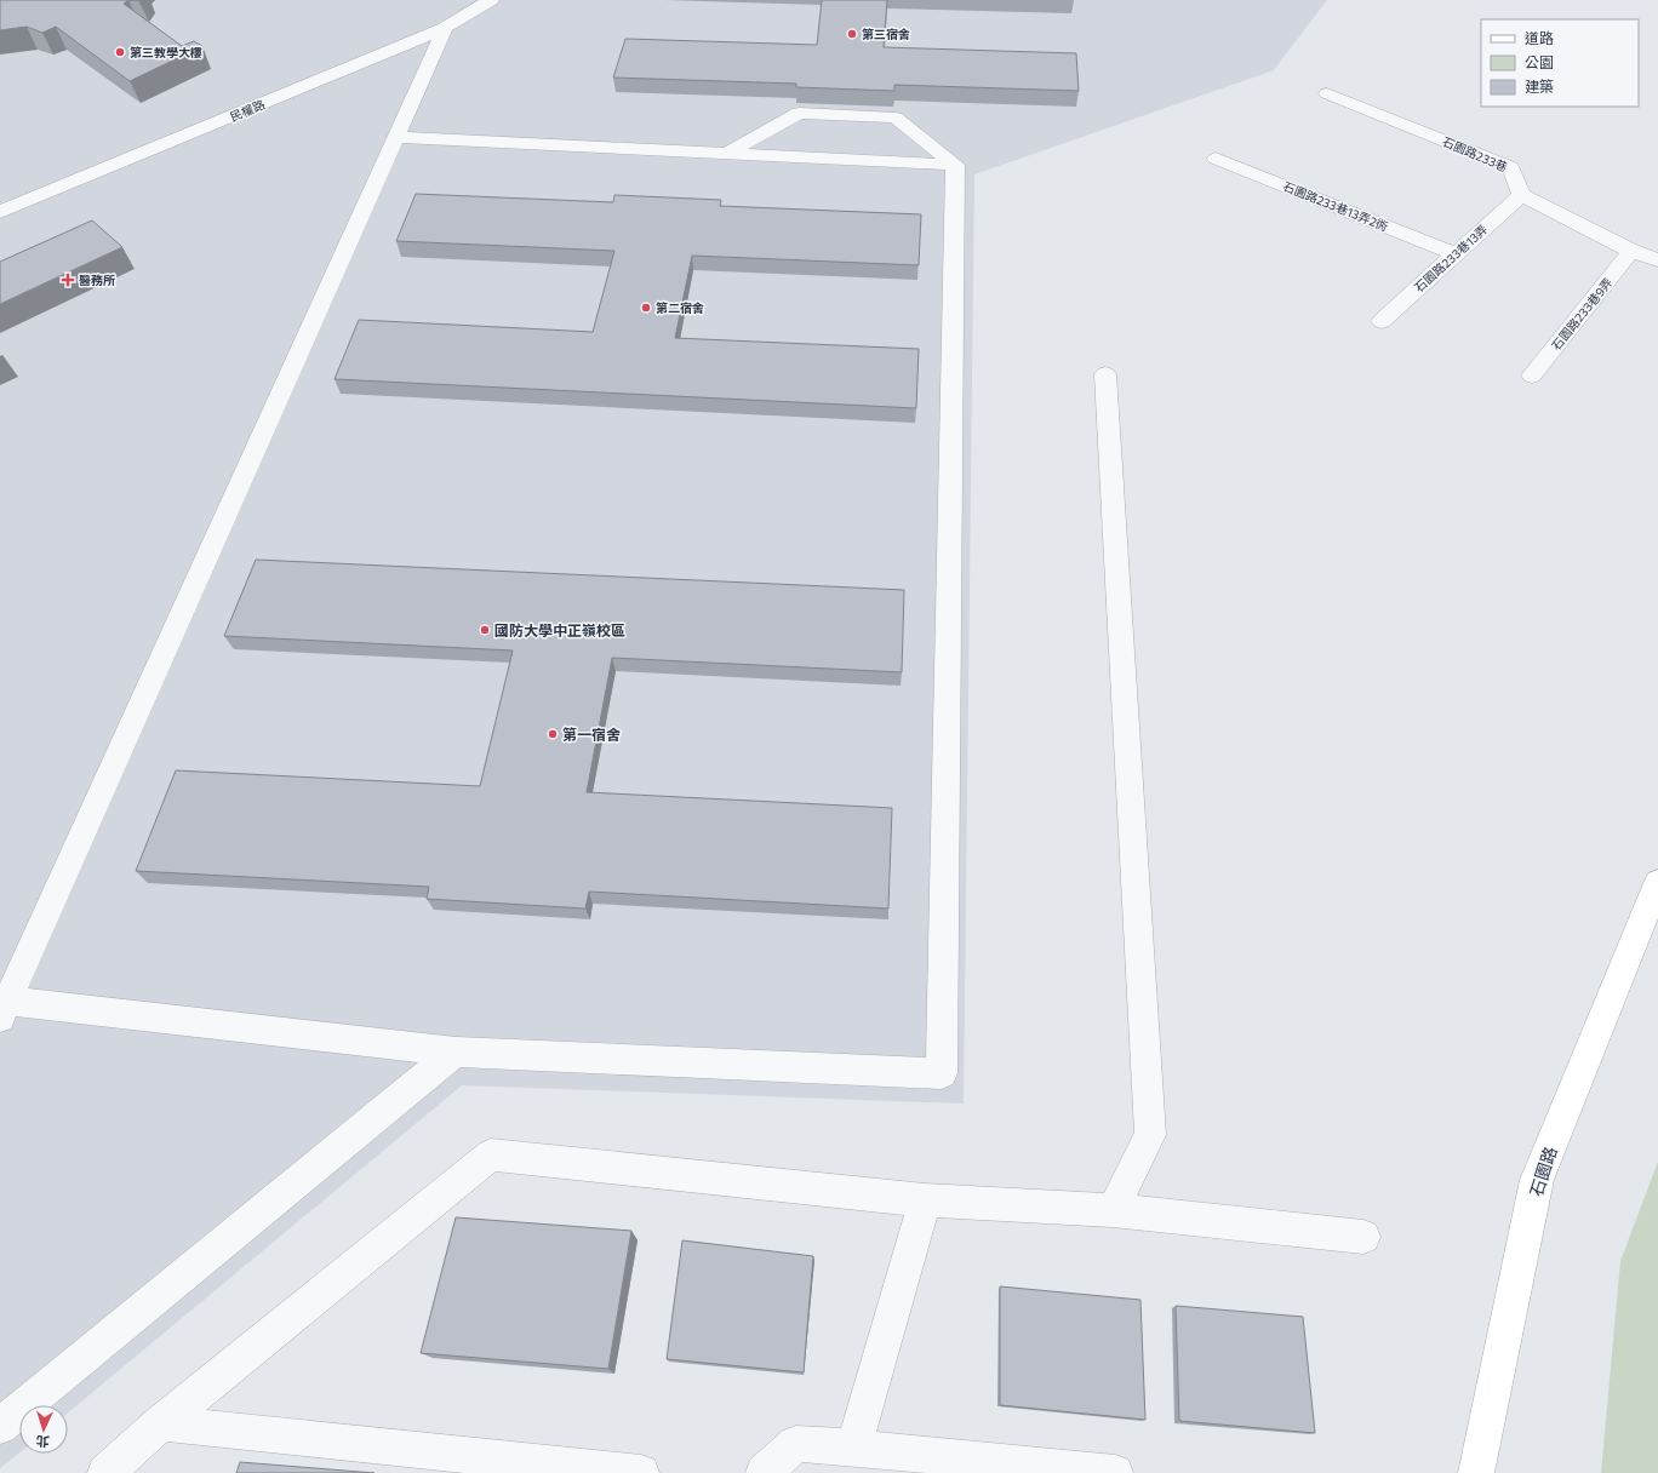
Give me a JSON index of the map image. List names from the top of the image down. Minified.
{"streets":{"main road":["石園路"],"lane":["民權路","石園路233巷","石園路233巷13弄2衖","石園路233巷13弄","石園路233巷9弄"]},"crossings":[["石園路233巷","石園路233巷13弄"],["石園路233巷13弄2衖","石園路233巷13弄"]],"places":{"other":["第三宿舍","第三教學大樓","第二宿舍","國防大學中正嶺校區","第一宿舍"],"health":["醫務所"]},"legend":["道路","公園","建築"],"north":"bottom"}
